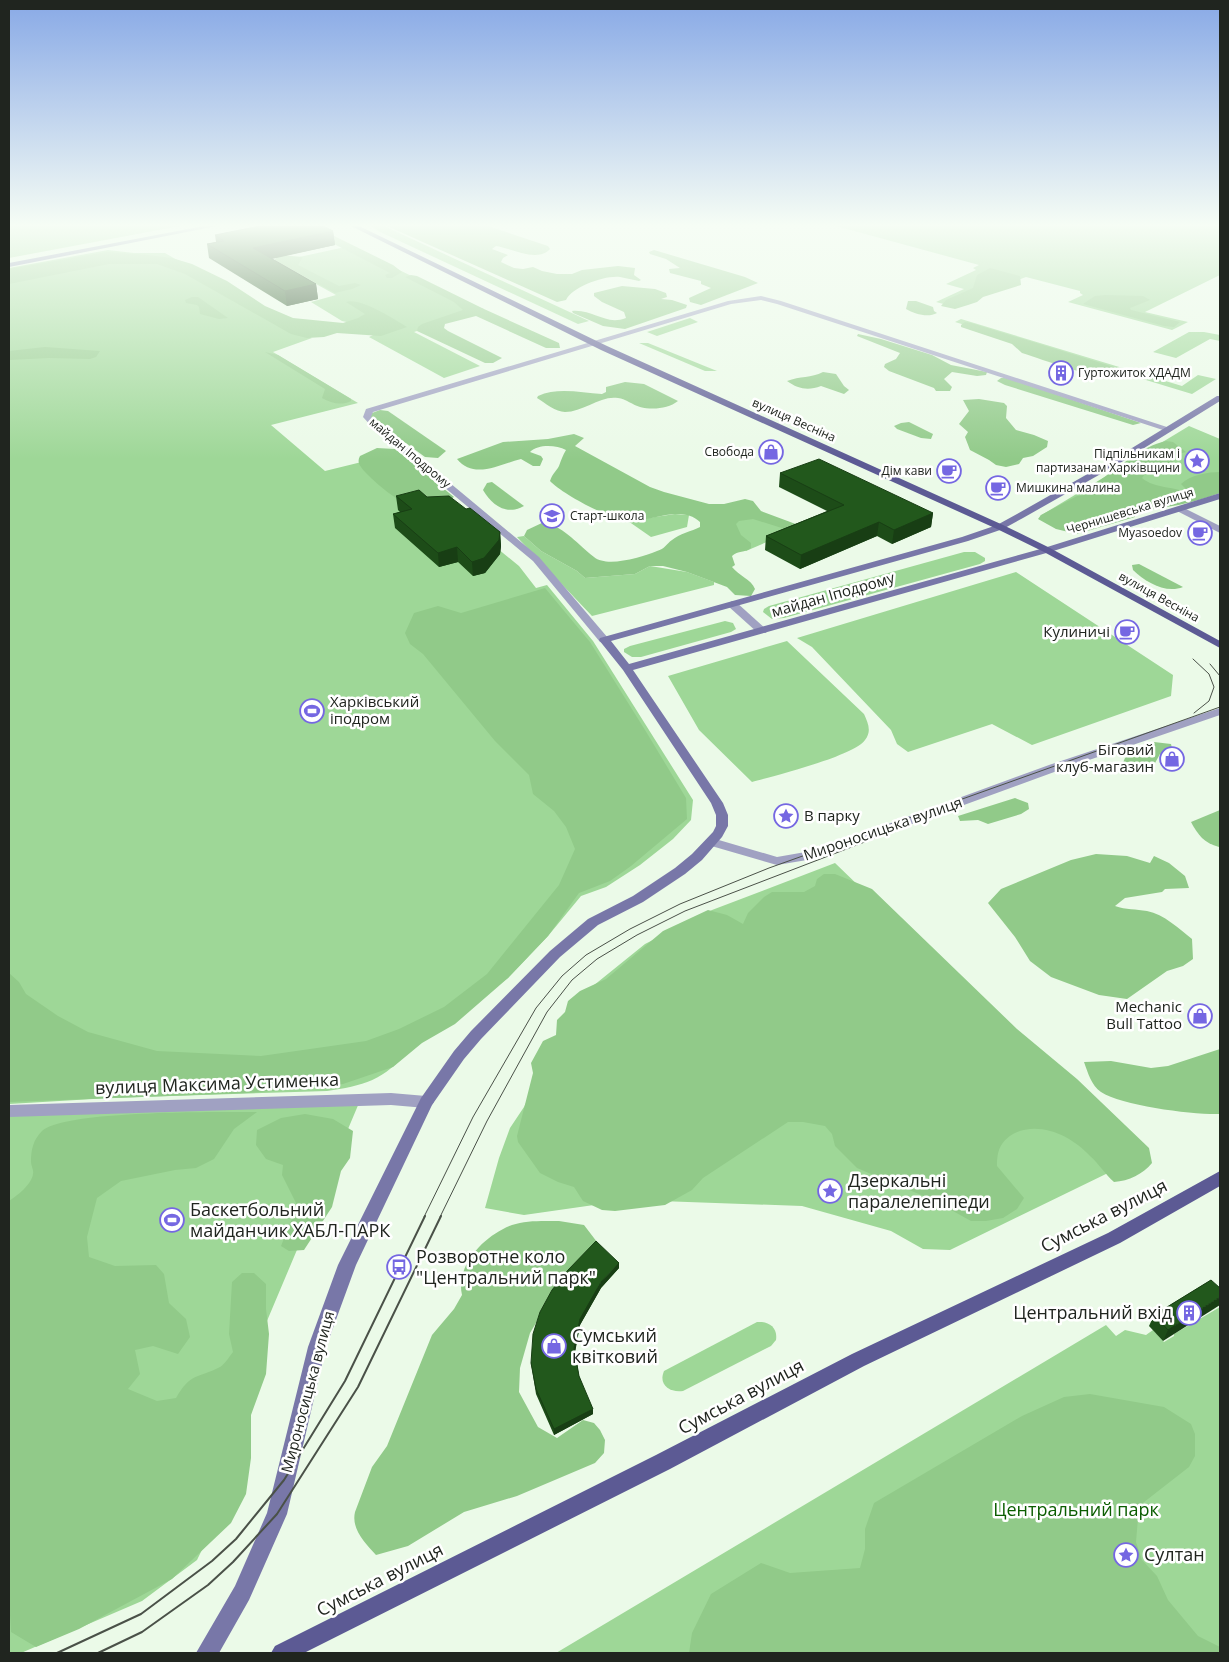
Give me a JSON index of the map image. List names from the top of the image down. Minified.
{"streets":{"main road":["вулиця Весніна","Сумська вулиця"],"street":["майдан Іподрому","Чернишевська вулиця","Мироносицька вулиця","вулиця Максима Устименка"]},"crossings":[["вулиця Весніна","майдан Іподрому"],["вулиця Весніна","Чернишевська вулиця"],["майдан Іподрому","Чернишевська вулиця"],["майдан Іподрому","Мироносицька вулиця"],["Мироносицька вулиця","вулиця Максима Устименка"]],"parks":["Центральний парк"],"places":{"building":["Гуртожиток ХДАДМ","Центральний вхід"],"shop":["Свобода","Біговий клуб-магазин","Mechanic Bull Tattoo","Сумський квітковий"],"place":["Підпільникам і партизанам Харківщини","В парку","Дзеркальні паралелепіпеди","Султан"],"cafe":["Дім кави","Мишкина малина","Myasoedov","Кулиничі"],"school or university":["Старт-школа"],"sports":["Харківський іподром","Баскетбольний майданчик ХАБЛ-ПАРК"],"bus stop":["Розворотне коло \"Центральний парк\""]}}
